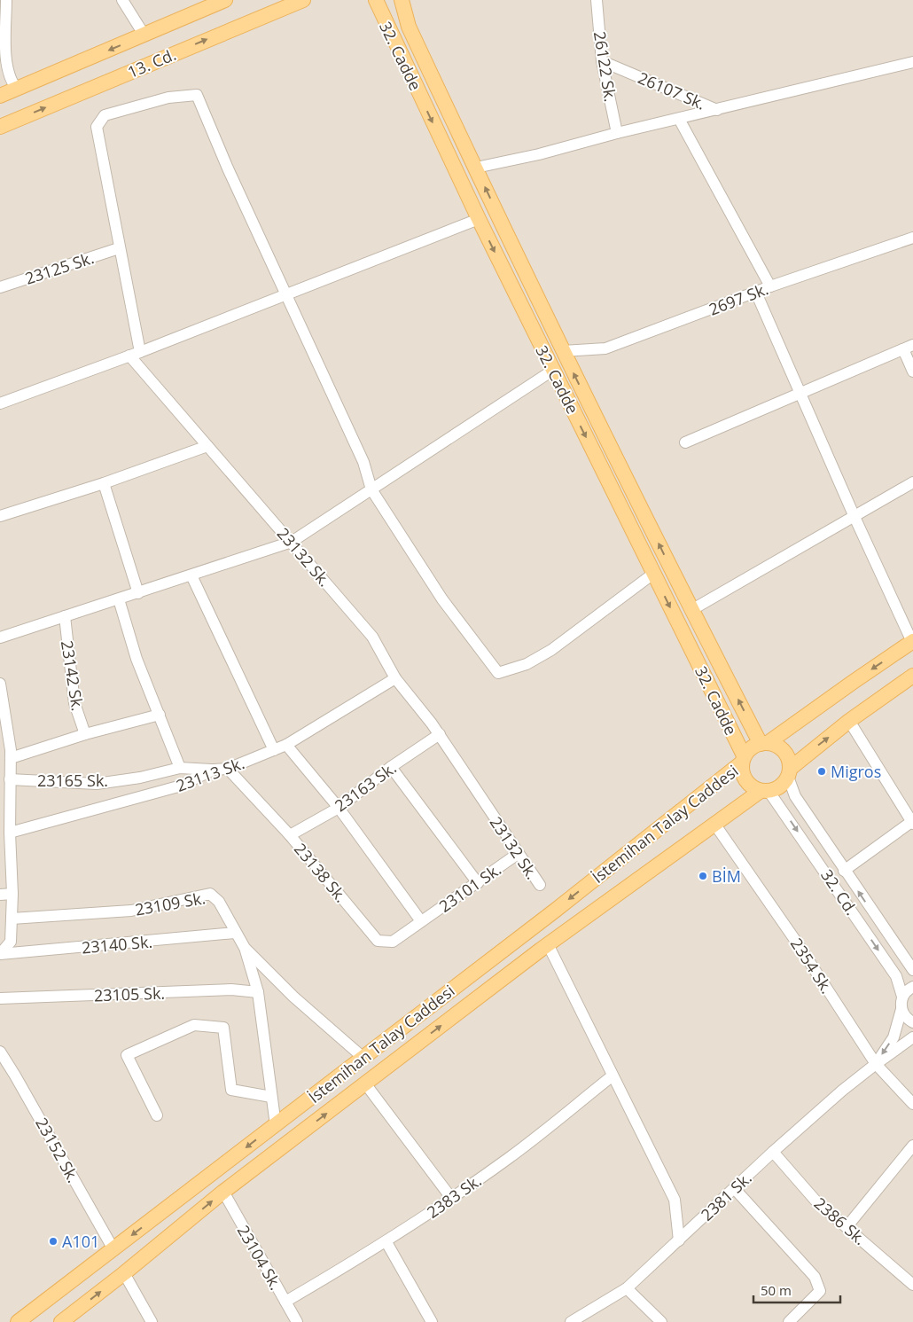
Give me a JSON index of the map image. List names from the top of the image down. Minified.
{"streets":{"main road":["32. Cadde","13. Cd.","İstemihan Talay Caddesi"],"street":["26122 Sk.","26107 Sk.","23125 Sk.","2697 Sk.","23132 Sk.","23142 Sk.","23113 Sk.","23165 Sk.","23163 Sk.","23138 Sk.","23101 Sk.","32. Cd.","23109 Sk.","23140 Sk.","2354 Sk.","23105 Sk.","23152 Sk.","2383 Sk.","2381 Sk.","2386 Sk.","23104 Sk."]},"crossings":[["32. Cadde","2697 Sk."],["32. Cadde","İstemihan Talay Caddesi"],["32. Cadde","32. Cd."],["26122 Sk.","26107 Sk."],["23132 Sk.","23113 Sk."],["23132 Sk.","23163 Sk."],["23132 Sk.","23101 Sk."],["23113 Sk.","23165 Sk."],["23113 Sk.","23138 Sk."],["23163 Sk.","23138 Sk."],["İstemihan Talay Caddesi","32. Cd."],["İstemihan Talay Caddesi","23109 Sk."],["İstemihan Talay Caddesi","2354 Sk."],["İstemihan Talay Caddesi","23152 Sk."],["İstemihan Talay Caddesi","23104 Sk."],["23138 Sk.","23101 Sk."],["23109 Sk.","23140 Sk."],["2354 Sk.","2381 Sk."],["2383 Sk.","23104 Sk."],["2381 Sk.","2386 Sk."]],"places":["Migros","BİM","A101"],"scale_bar":"50 m"}
